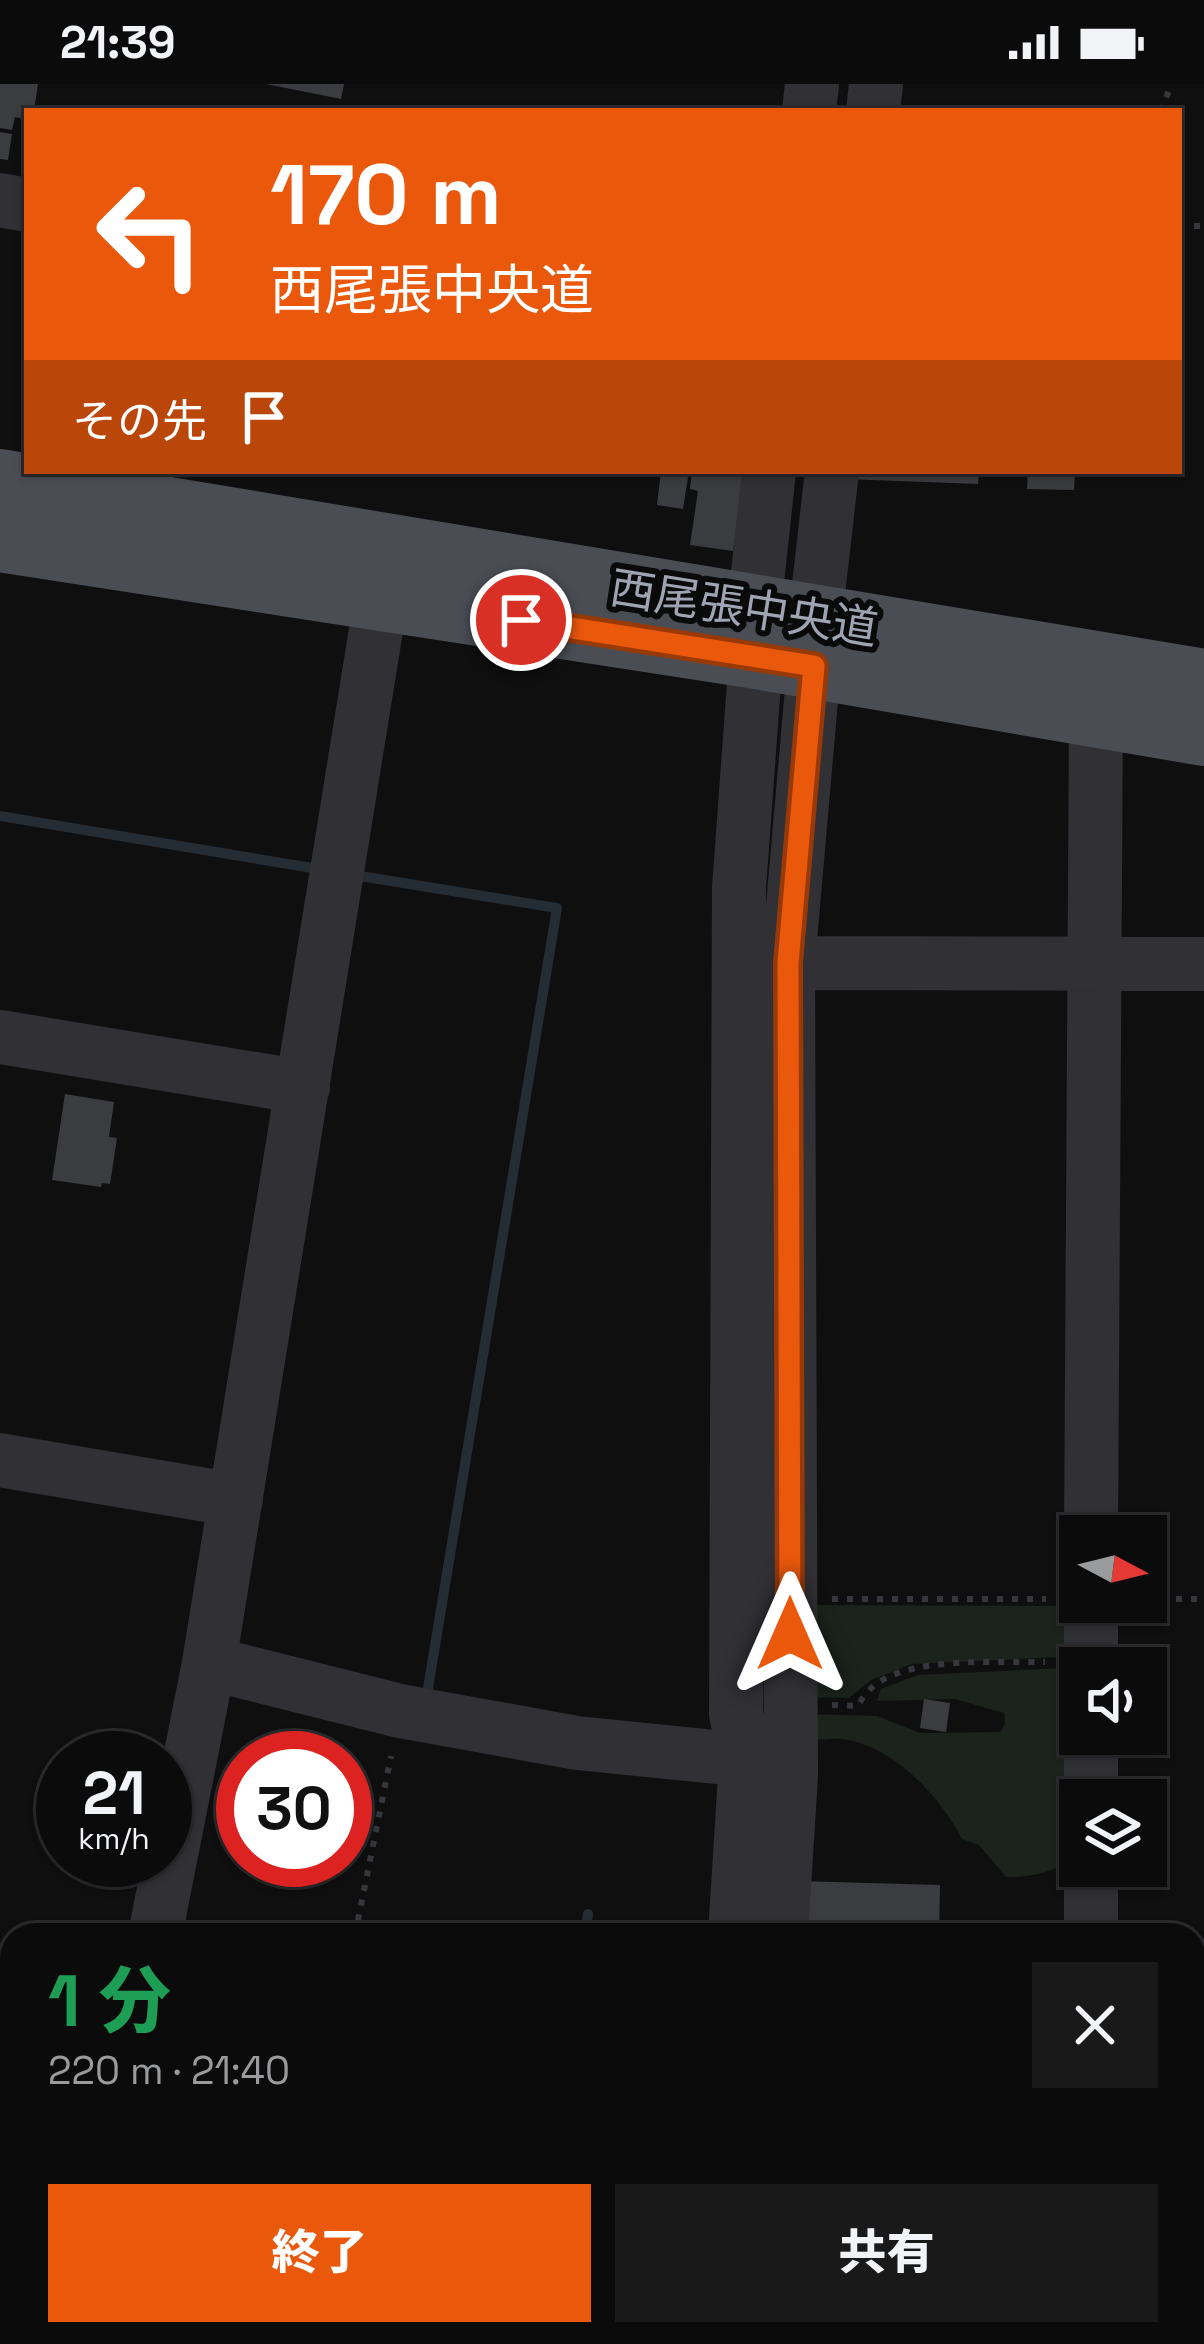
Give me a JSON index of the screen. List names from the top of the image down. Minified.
{"streets":{"main road":["西尾張中央道"]},"north":"right","page":{"status":"21:39","turn":["170 m","西尾張中央道"],"then":"その先","speed":"21 km/h","limit":"30","heading":["1 分","220 m · 21:40"],"buttons":["終了","共有"]}}
